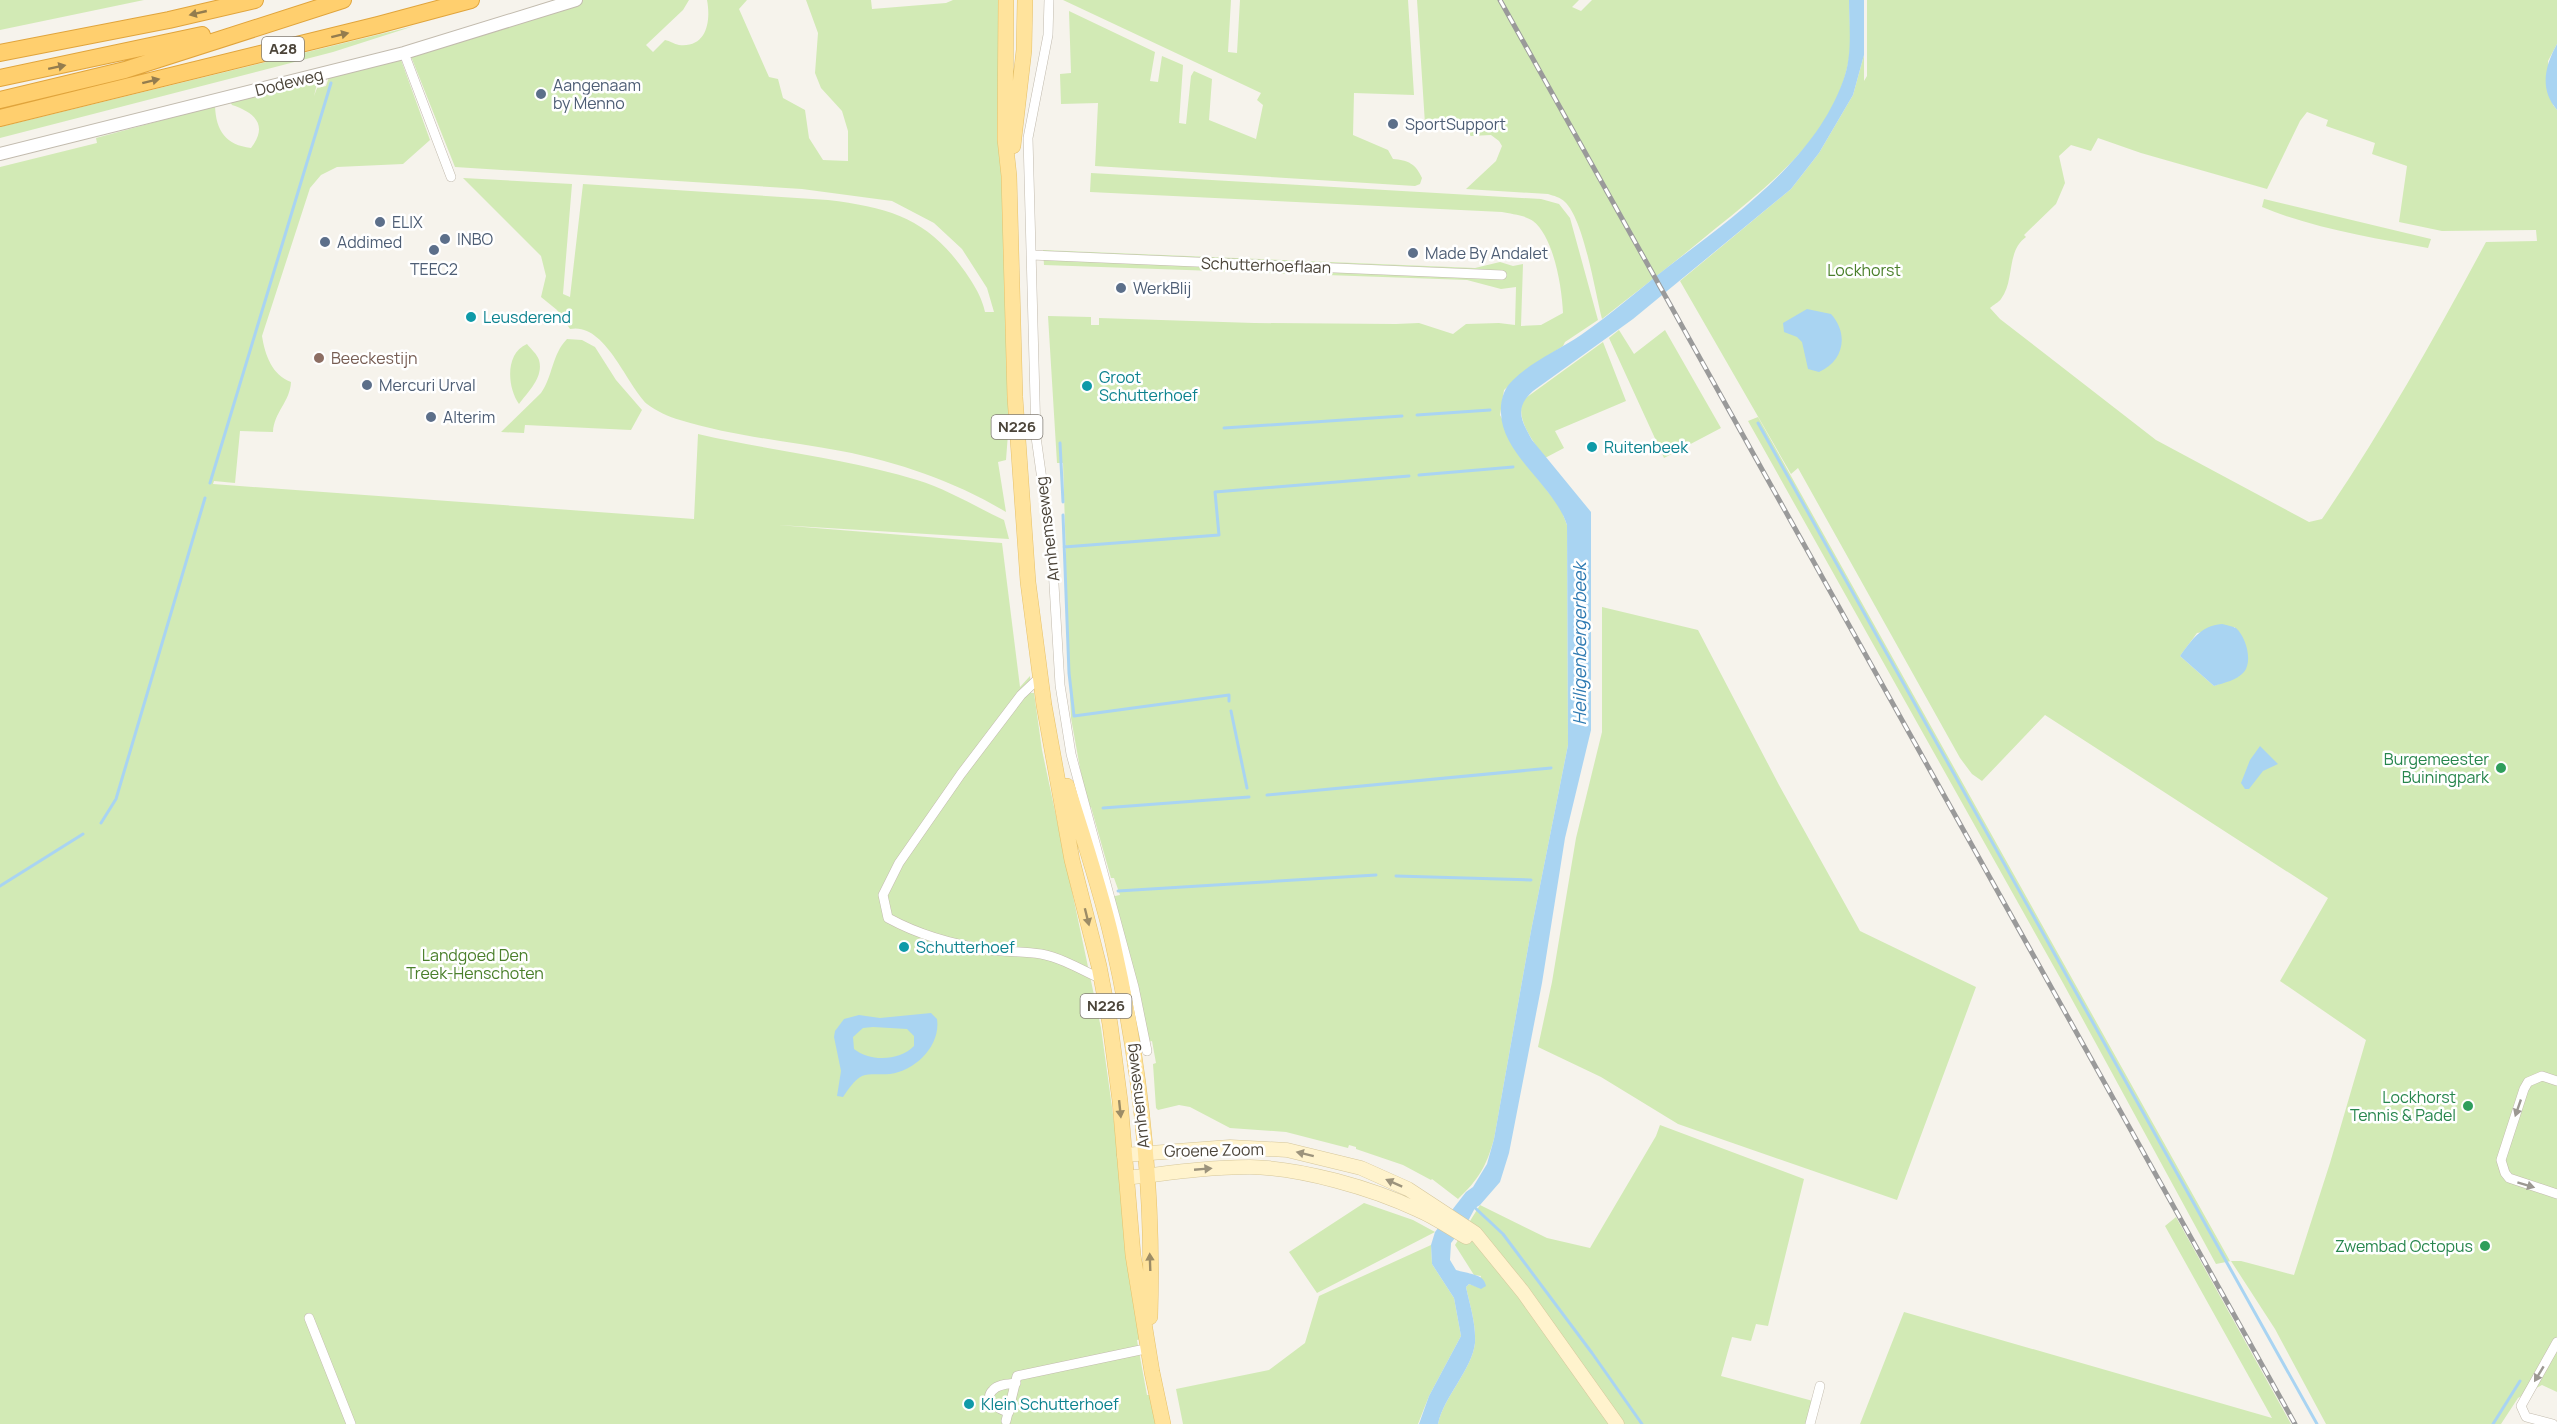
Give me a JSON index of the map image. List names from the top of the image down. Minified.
{"streets":{"highway":["A28"],"main road":["N226","Arnhemseweg","Groene Zoom"],"street":["Dodeweg","Schutterhoeflaan"]},"crossings":[["Schutterhoeflaan","Arnhemseweg"],["Arnhemseweg","Groene Zoom"]],"water":["Heiligenbergerbeek"],"parks":["Lockhorst","Landgoed Den Treek-Henschoten"],"places":["Aangenaam by Menno","SportSupport","ELIX","INBO","Addimed","TEEC2","Made By Andalet","WerkBlij","Leusderend","Beeckestijn","Mercuri Urval","Groot Schutterhoef","Alterim","Ruitenbeek","Burgemeester Buiningpark","Schutterhoef","Lockhorst Tennis & Padel","Zwembad Octopus","Klein Schutterhoef"]}
